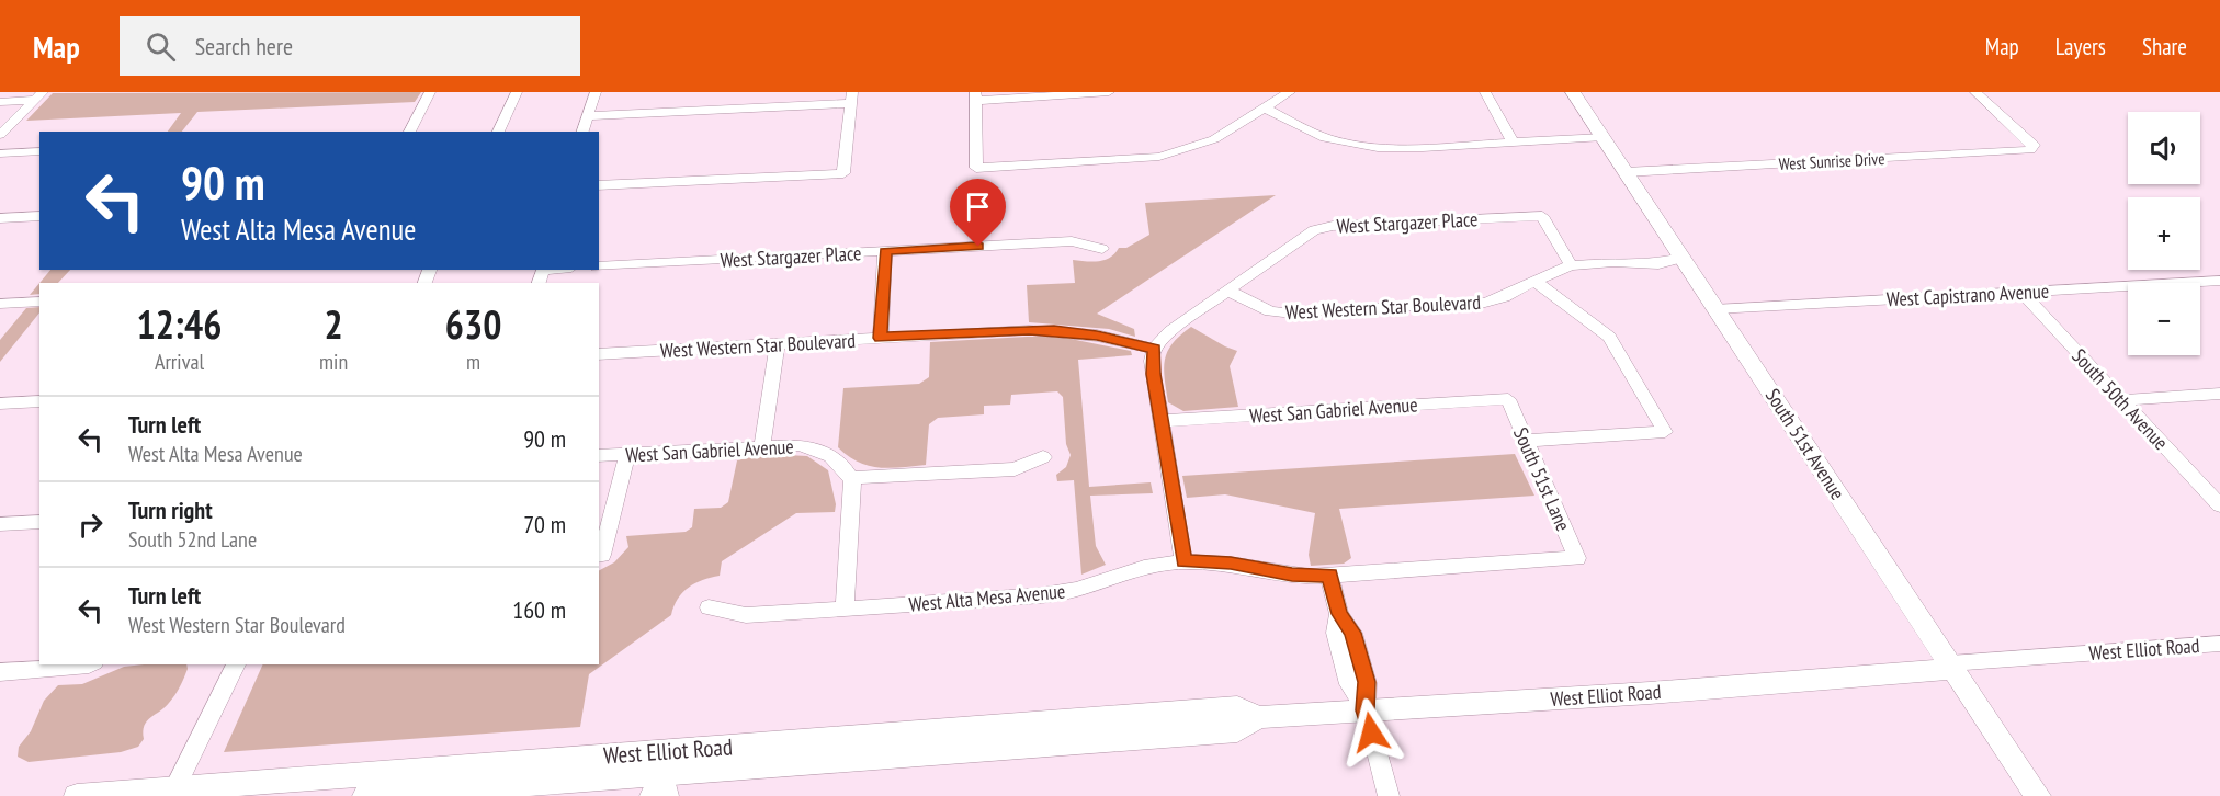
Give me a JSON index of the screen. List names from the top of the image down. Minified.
{"streets":{"main road":["South 51st Avenue","West Elliot Road"],"street":["West Sunrise Drive","West Stargazer Place","West Capistrano Avenue","West Western Star Boulevard","South 50th Avenue","West San Gabriel Avenue","South 51st Lane","West Alta Mesa Avenue"]},"crossings":[["West Sunrise Drive","South 51st Avenue"],["West Stargazer Place","West Western Star Boulevard"],["West Capistrano Avenue","South 50th Avenue"],["West Capistrano Avenue","South 51st Avenue"],["West Western Star Boulevard","South 51st Avenue"],["West San Gabriel Avenue","South 51st Lane"],["South 51st Avenue","West Elliot Road"],["South 51st Lane","West Alta Mesa Avenue"]],"page":{"header":"Map","search":"Search here","nav":["Map","Layers","Share"],"map_buttons":["+","−"],"turn":["90 m","West Alta Mesa Avenue"],"eta":["12:46","Arrival","2","min","630","m"],"list":[{"name":"Turn left","note":"West Alta Mesa Avenue","value":"90 m"},{"name":"Turn right","note":"South 52nd Lane","value":"70 m"},{"name":"Turn left","note":"West Western Star Boulevard","value":"160 m"}]}}
